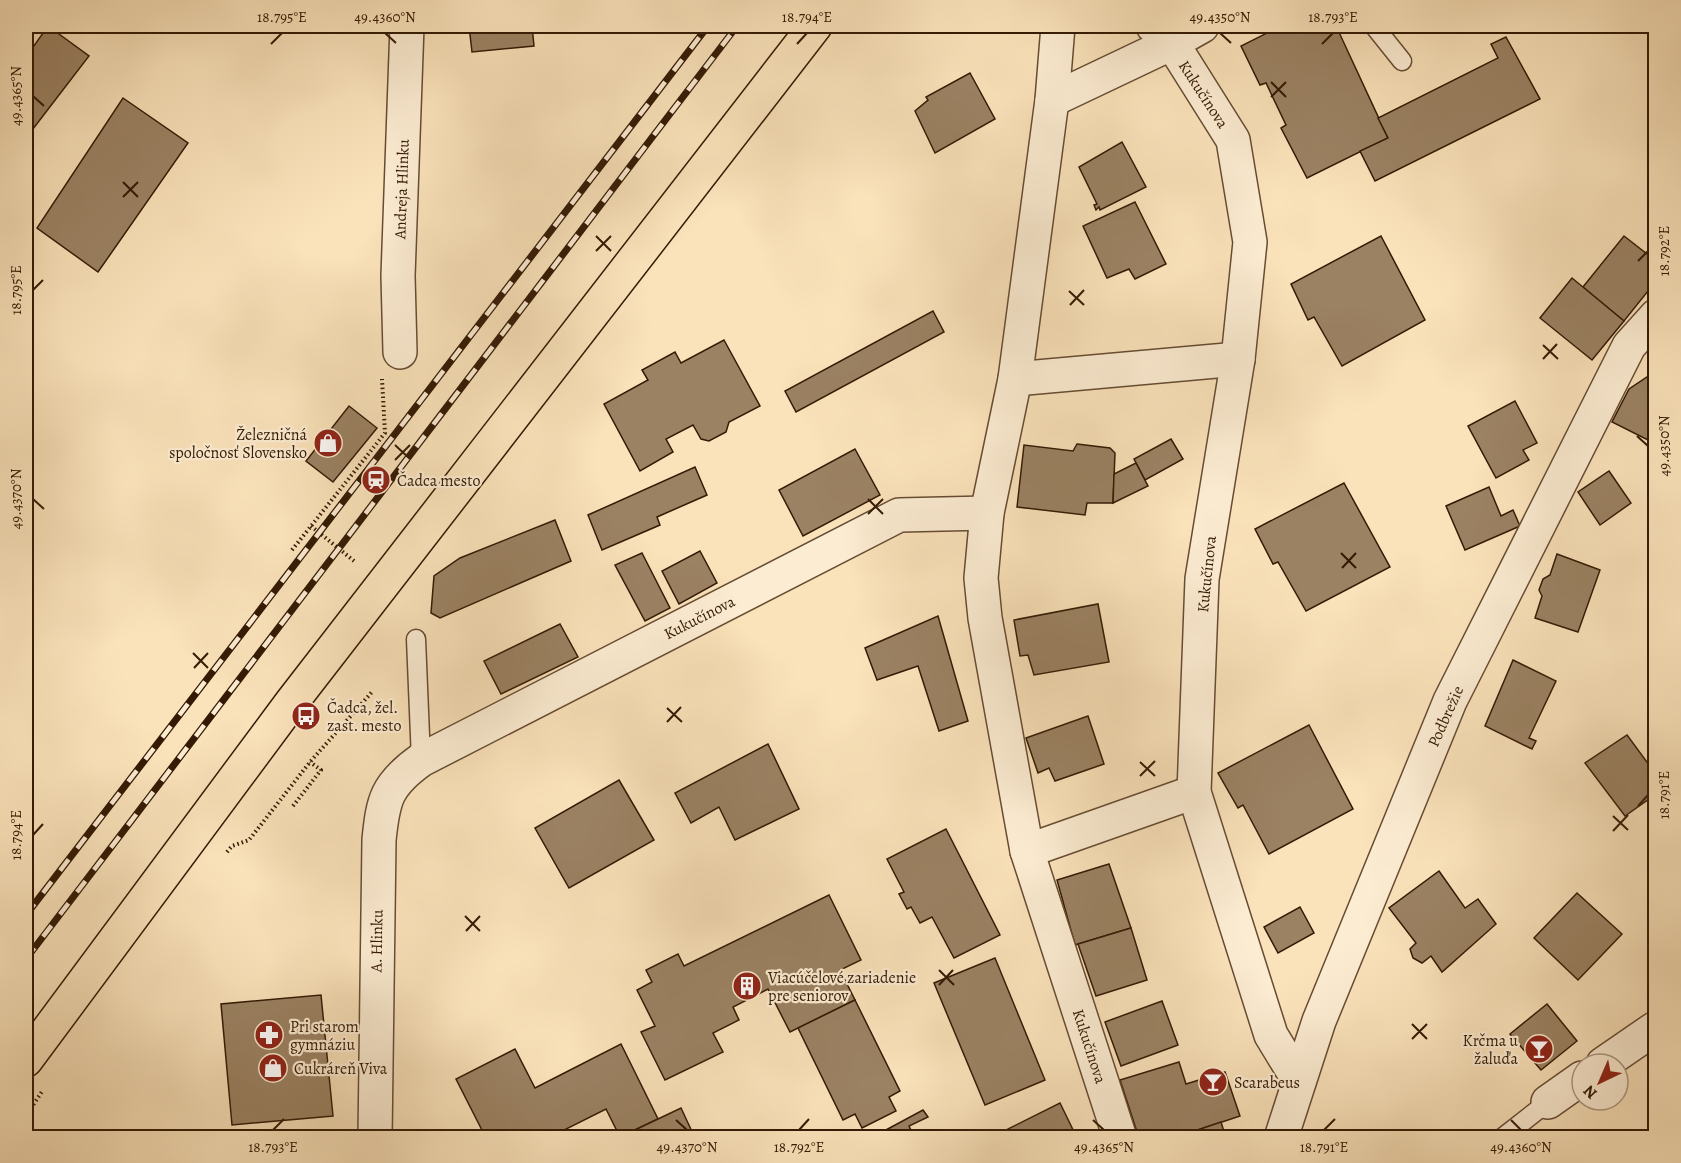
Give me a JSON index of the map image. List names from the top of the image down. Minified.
{"streets":{"street":["Kukučínova","Andreja Hlinku","Podbrežie","A. Hlinku"]},"crossings":[["Kukučínova","Podbrežie"],["Kukučínova","A. Hlinku"]],"places":{"shop":["Železničná spoločnosť Slovensko","Cukráreň Viva"],"station":["Čadca mesto"],"bus stop":["Čadca, žel. zast. mesto"],"building":["Viacúčelové zariadenie pre seniorov"],"pharmacy":["Pri starom gymnáziu"],"bar":["Krčma u žaluďa","Scarabeus"]},"north":"bottom left","coordinates":["18.795°E","49.4360°N","18.794°E","49.4350°N","18.793°E","49.4365°N","18.792°E","49.4370°N","18.791°E"]}
